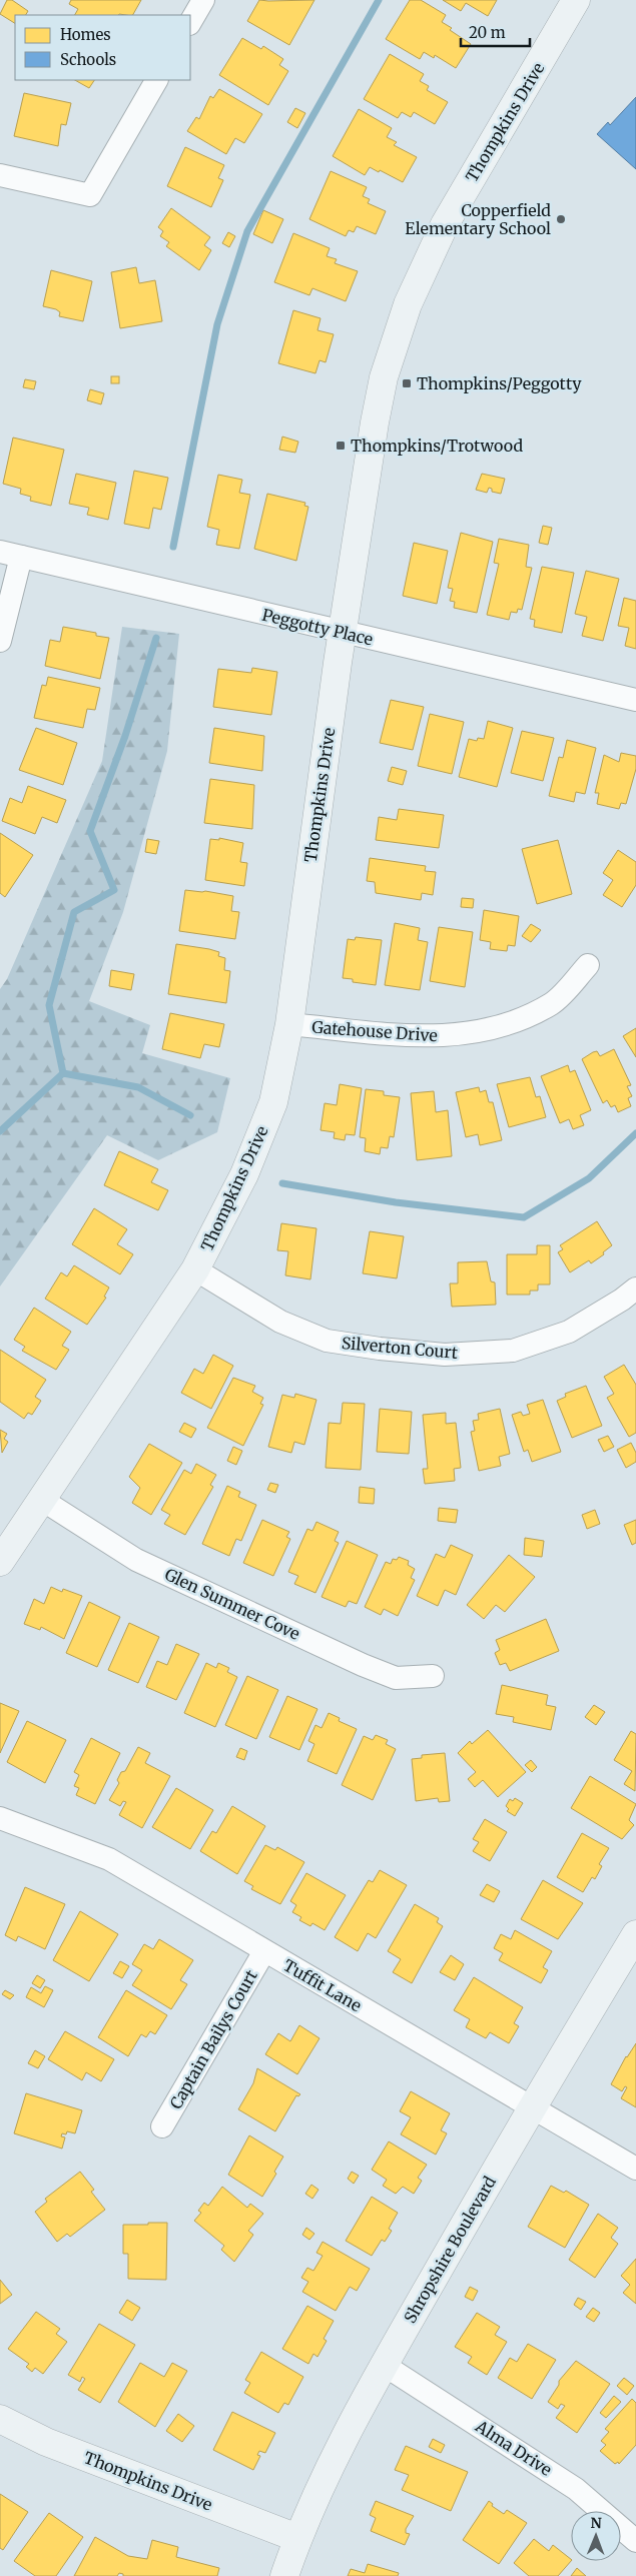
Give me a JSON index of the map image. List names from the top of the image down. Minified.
{"streets":{"street":["Thompkins Drive","Peggotty Place","Gatehouse Drive","Silverton Court","Glen Summer Cove","Tuffit Lane","Captain Bailys Court","Shropshire Boulevard","Alma Drive"]},"crossings":[["Thompkins Drive","Peggotty Place"],["Thompkins Drive","Gatehouse Drive"],["Thompkins Drive","Silverton Court"],["Thompkins Drive","Glen Summer Cove"],["Thompkins Drive","Shropshire Boulevard"],["Tuffit Lane","Captain Bailys Court"],["Tuffit Lane","Shropshire Boulevard"],["Shropshire Boulevard","Alma Drive"]],"places":{"other":["Copperfield Elementary School"],"transit":["Thompkins/Peggotty","Thompkins/Trotwood"]},"legend":["Homes","Schools"],"scale_bar":"20 m","north":"top"}
